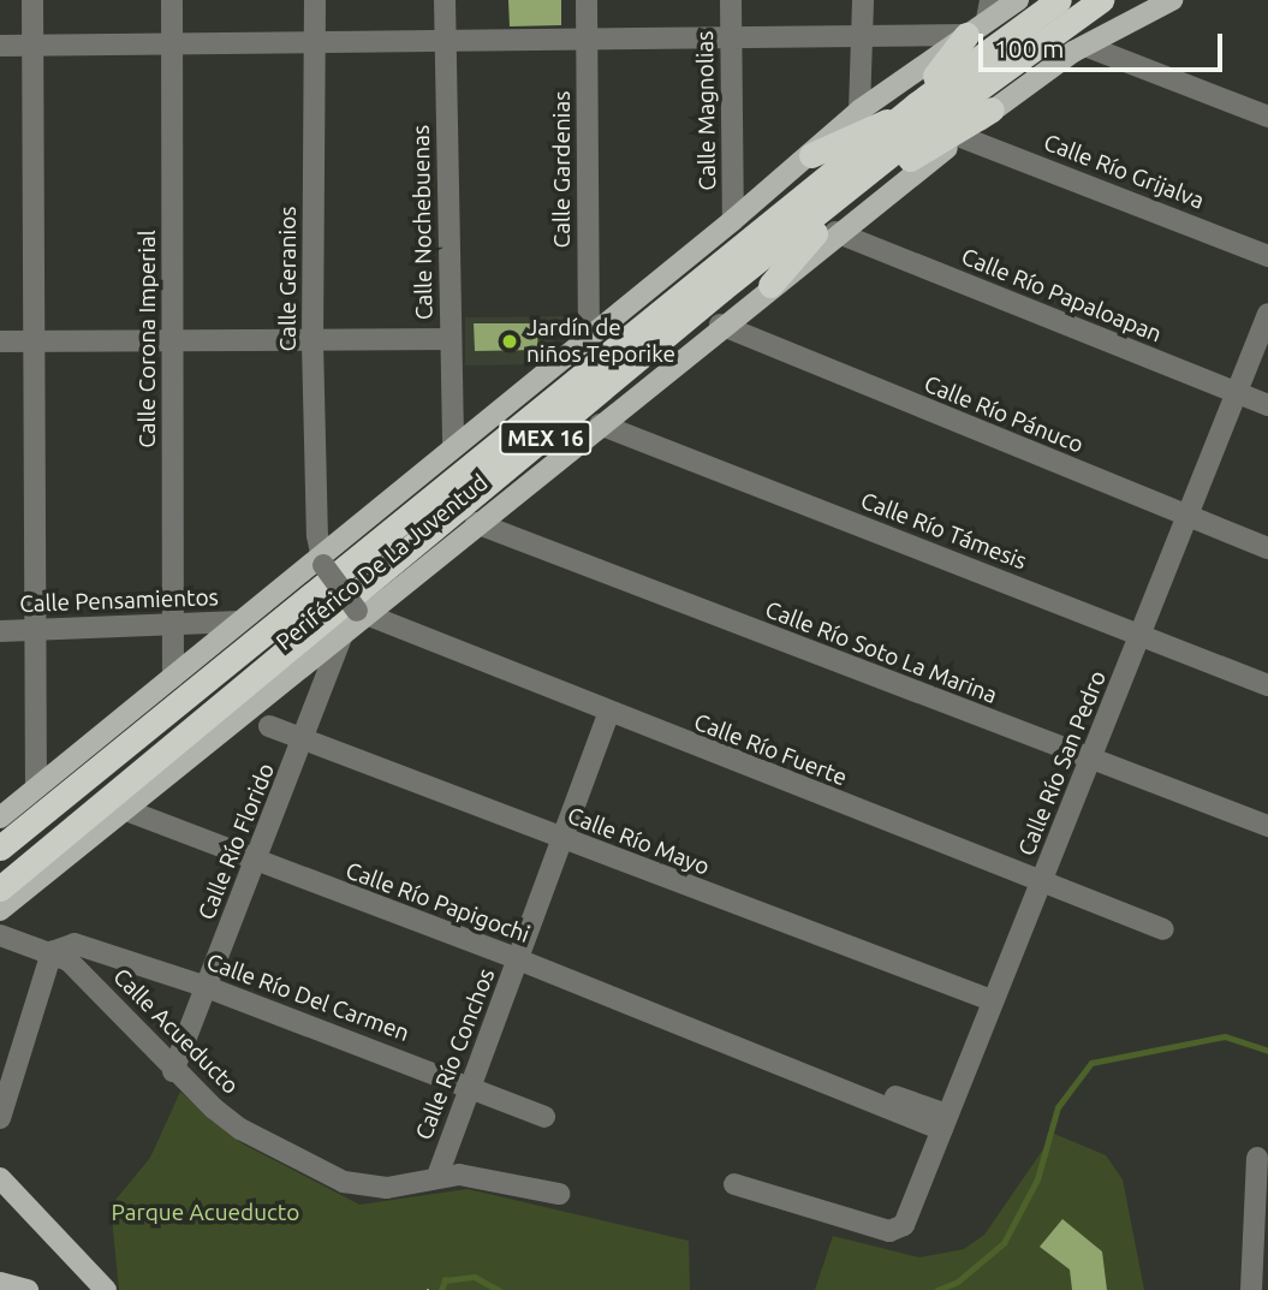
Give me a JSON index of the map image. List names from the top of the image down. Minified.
{"streets":{"highway":["MEX 16","Periférico De La Juventud"],"street":["Calle Magnolias","Calle Gardenias","Calle Río Grijalva","Calle Nochebuenas","Calle Geranios","Calle Río Papaloapan","Calle Corona Imperial","Calle Río Pánuco","Calle Río Támesis","Calle Pensamientos","Calle Río Soto La Marina","Calle Río Fuerte","Calle Río San Pedro","Calle Río Florido","Calle Río Mayo","Calle Río Papigochi","Calle Río Del Carmen","Calle Acueducto","Calle Río Conchos"]},"crossings":[["Calle Magnolias","Periférico De La Juventud"],["Calle Gardenias","Periférico De La Juventud"],["Calle Río Grijalva","Periférico De La Juventud"],["Calle Nochebuenas","Periférico De La Juventud"],["Calle Geranios","Periférico De La Juventud"],["Calle Río Papaloapan","Periférico De La Juventud"],["Calle Río Papaloapan","Calle Río San Pedro"],["Calle Corona Imperial","Periférico De La Juventud"],["Calle Corona Imperial","Calle Pensamientos"],["Calle Río Pánuco","Periférico De La Juventud"],["Calle Río Pánuco","Calle Río San Pedro"],["Calle Río Támesis","Periférico De La Juventud"],["Calle Río Támesis","Calle Río San Pedro"],["Periférico De La Juventud","Calle Pensamientos"],["Periférico De La Juventud","Calle Río Soto La Marina"],["Periférico De La Juventud","Calle Río Fuerte"],["Periférico De La Juventud","Calle Río Florido"],["Periférico De La Juventud","Calle Río Papigochi"],["Calle Río Soto La Marina","Calle Río San Pedro"],["Calle Río Fuerte","Calle Río San Pedro"],["Calle Río Fuerte","Calle Río Florido"],["Calle Río Fuerte","Calle Río Conchos"],["Calle Río San Pedro","Calle Río Mayo"],["Calle Río San Pedro","Calle Río Papigochi"],["Calle Río Florido","Calle Río Mayo"],["Calle Río Florido","Calle Río Papigochi"],["Calle Río Florido","Calle Río Del Carmen"],["Calle Río Florido","Calle Acueducto"],["Calle Río Mayo","Calle Río Conchos"],["Calle Río Papigochi","Calle Río Conchos"],["Calle Río Del Carmen","Calle Acueducto"],["Calle Río Del Carmen","Calle Río Conchos"],["Calle Acueducto","Calle Río Conchos"]],"parks":["Parque Acueducto"],"places":["Jardín de niños Teporike"],"scale_bar":"100 m"}
